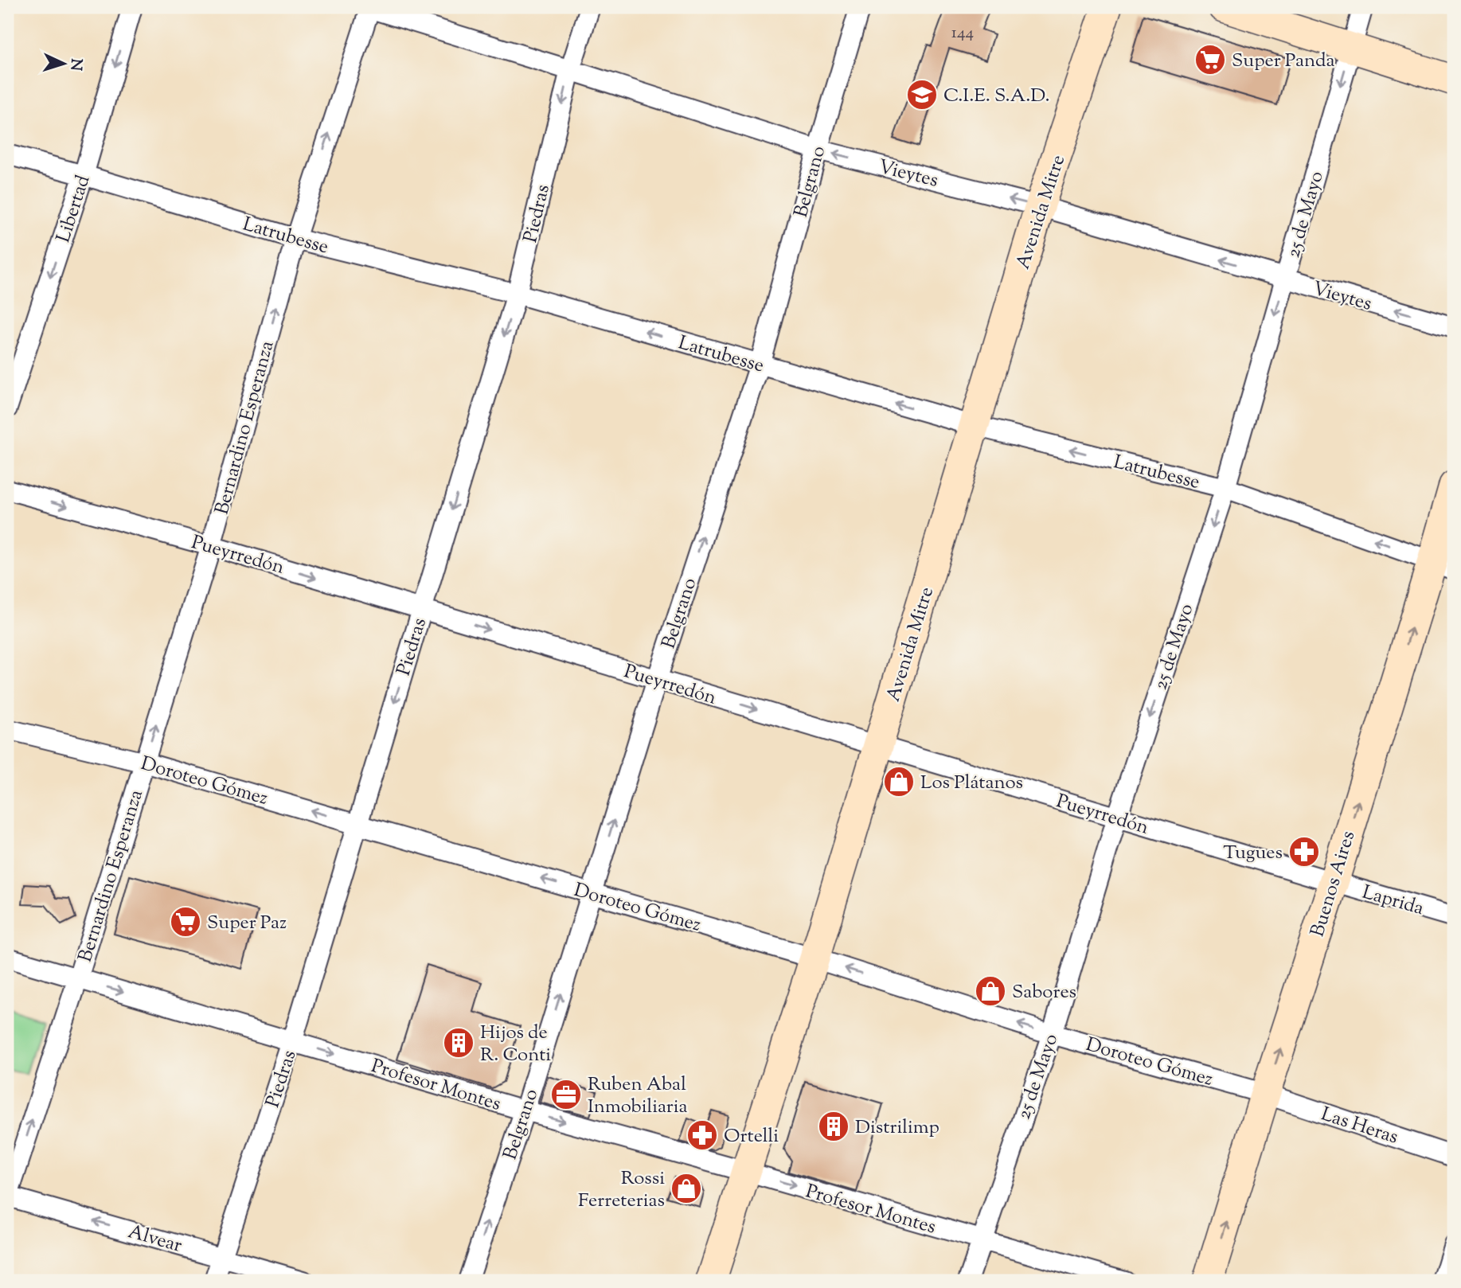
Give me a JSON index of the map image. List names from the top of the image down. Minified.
{"streets":{"main road":["Avenida Mitre","Buenos Aires"],"street":["Vieytes","Belgrano","Libertad","Piedras","25 de Mayo","Latrubesse","Bernardino Esperanza","Pueyrredón","Doroteo Gómez","Laprida","Profesor Montes","Las Heras","Alvear"]},"crossings":[["Vieytes","Belgrano"],["Vieytes","Avenida Mitre"],["Vieytes","Piedras"],["Vieytes","25 de Mayo"],["Vieytes","Bernardino Esperanza"],["Belgrano","Latrubesse"],["Belgrano","Pueyrredón"],["Belgrano","Doroteo Gómez"],["Belgrano","Profesor Montes"],["Libertad","Latrubesse"],["Avenida Mitre","Latrubesse"],["Avenida Mitre","Pueyrredón"],["Avenida Mitre","Doroteo Gómez"],["Avenida Mitre","Profesor Montes"],["Piedras","Latrubesse"],["Piedras","Pueyrredón"],["Piedras","Doroteo Gómez"],["Piedras","Profesor Montes"],["Piedras","Alvear"],["25 de Mayo","Latrubesse"],["25 de Mayo","Pueyrredón"],["25 de Mayo","Doroteo Gómez"],["25 de Mayo","Profesor Montes"],["Latrubesse","Bernardino Esperanza"],["Latrubesse","Buenos Aires"],["Bernardino Esperanza","Pueyrredón"],["Bernardino Esperanza","Doroteo Gómez"],["Bernardino Esperanza","Profesor Montes"],["Bernardino Esperanza","Alvear"],["Pueyrredón","Buenos Aires"],["Pueyrredón","Laprida"],["Doroteo Gómez","Buenos Aires"],["Doroteo Gómez","Las Heras"],["Buenos Aires","Laprida"],["Buenos Aires","Las Heras"]],"one_way":["Vieytes","Belgrano","Libertad","Piedras","25 de Mayo","Latrubesse","Bernardino Esperanza","Pueyrredón","Doroteo Gómez","Buenos Aires","Profesor Montes","Alvear"],"places":{"supermarket":["Super Panda","Super Paz"],"school or university":["C.I.E. S.A.D."],"shop":["Los Plátanos","Sabores","Rossi Ferreterias"],"pharmacy":["Tugues","Ortelli"],"building":["Hijos de R. Conti","Distrilimp"],"office":["Ruben Abal Inmobiliaria"]},"house_numbers":["144"],"north":"right"}
